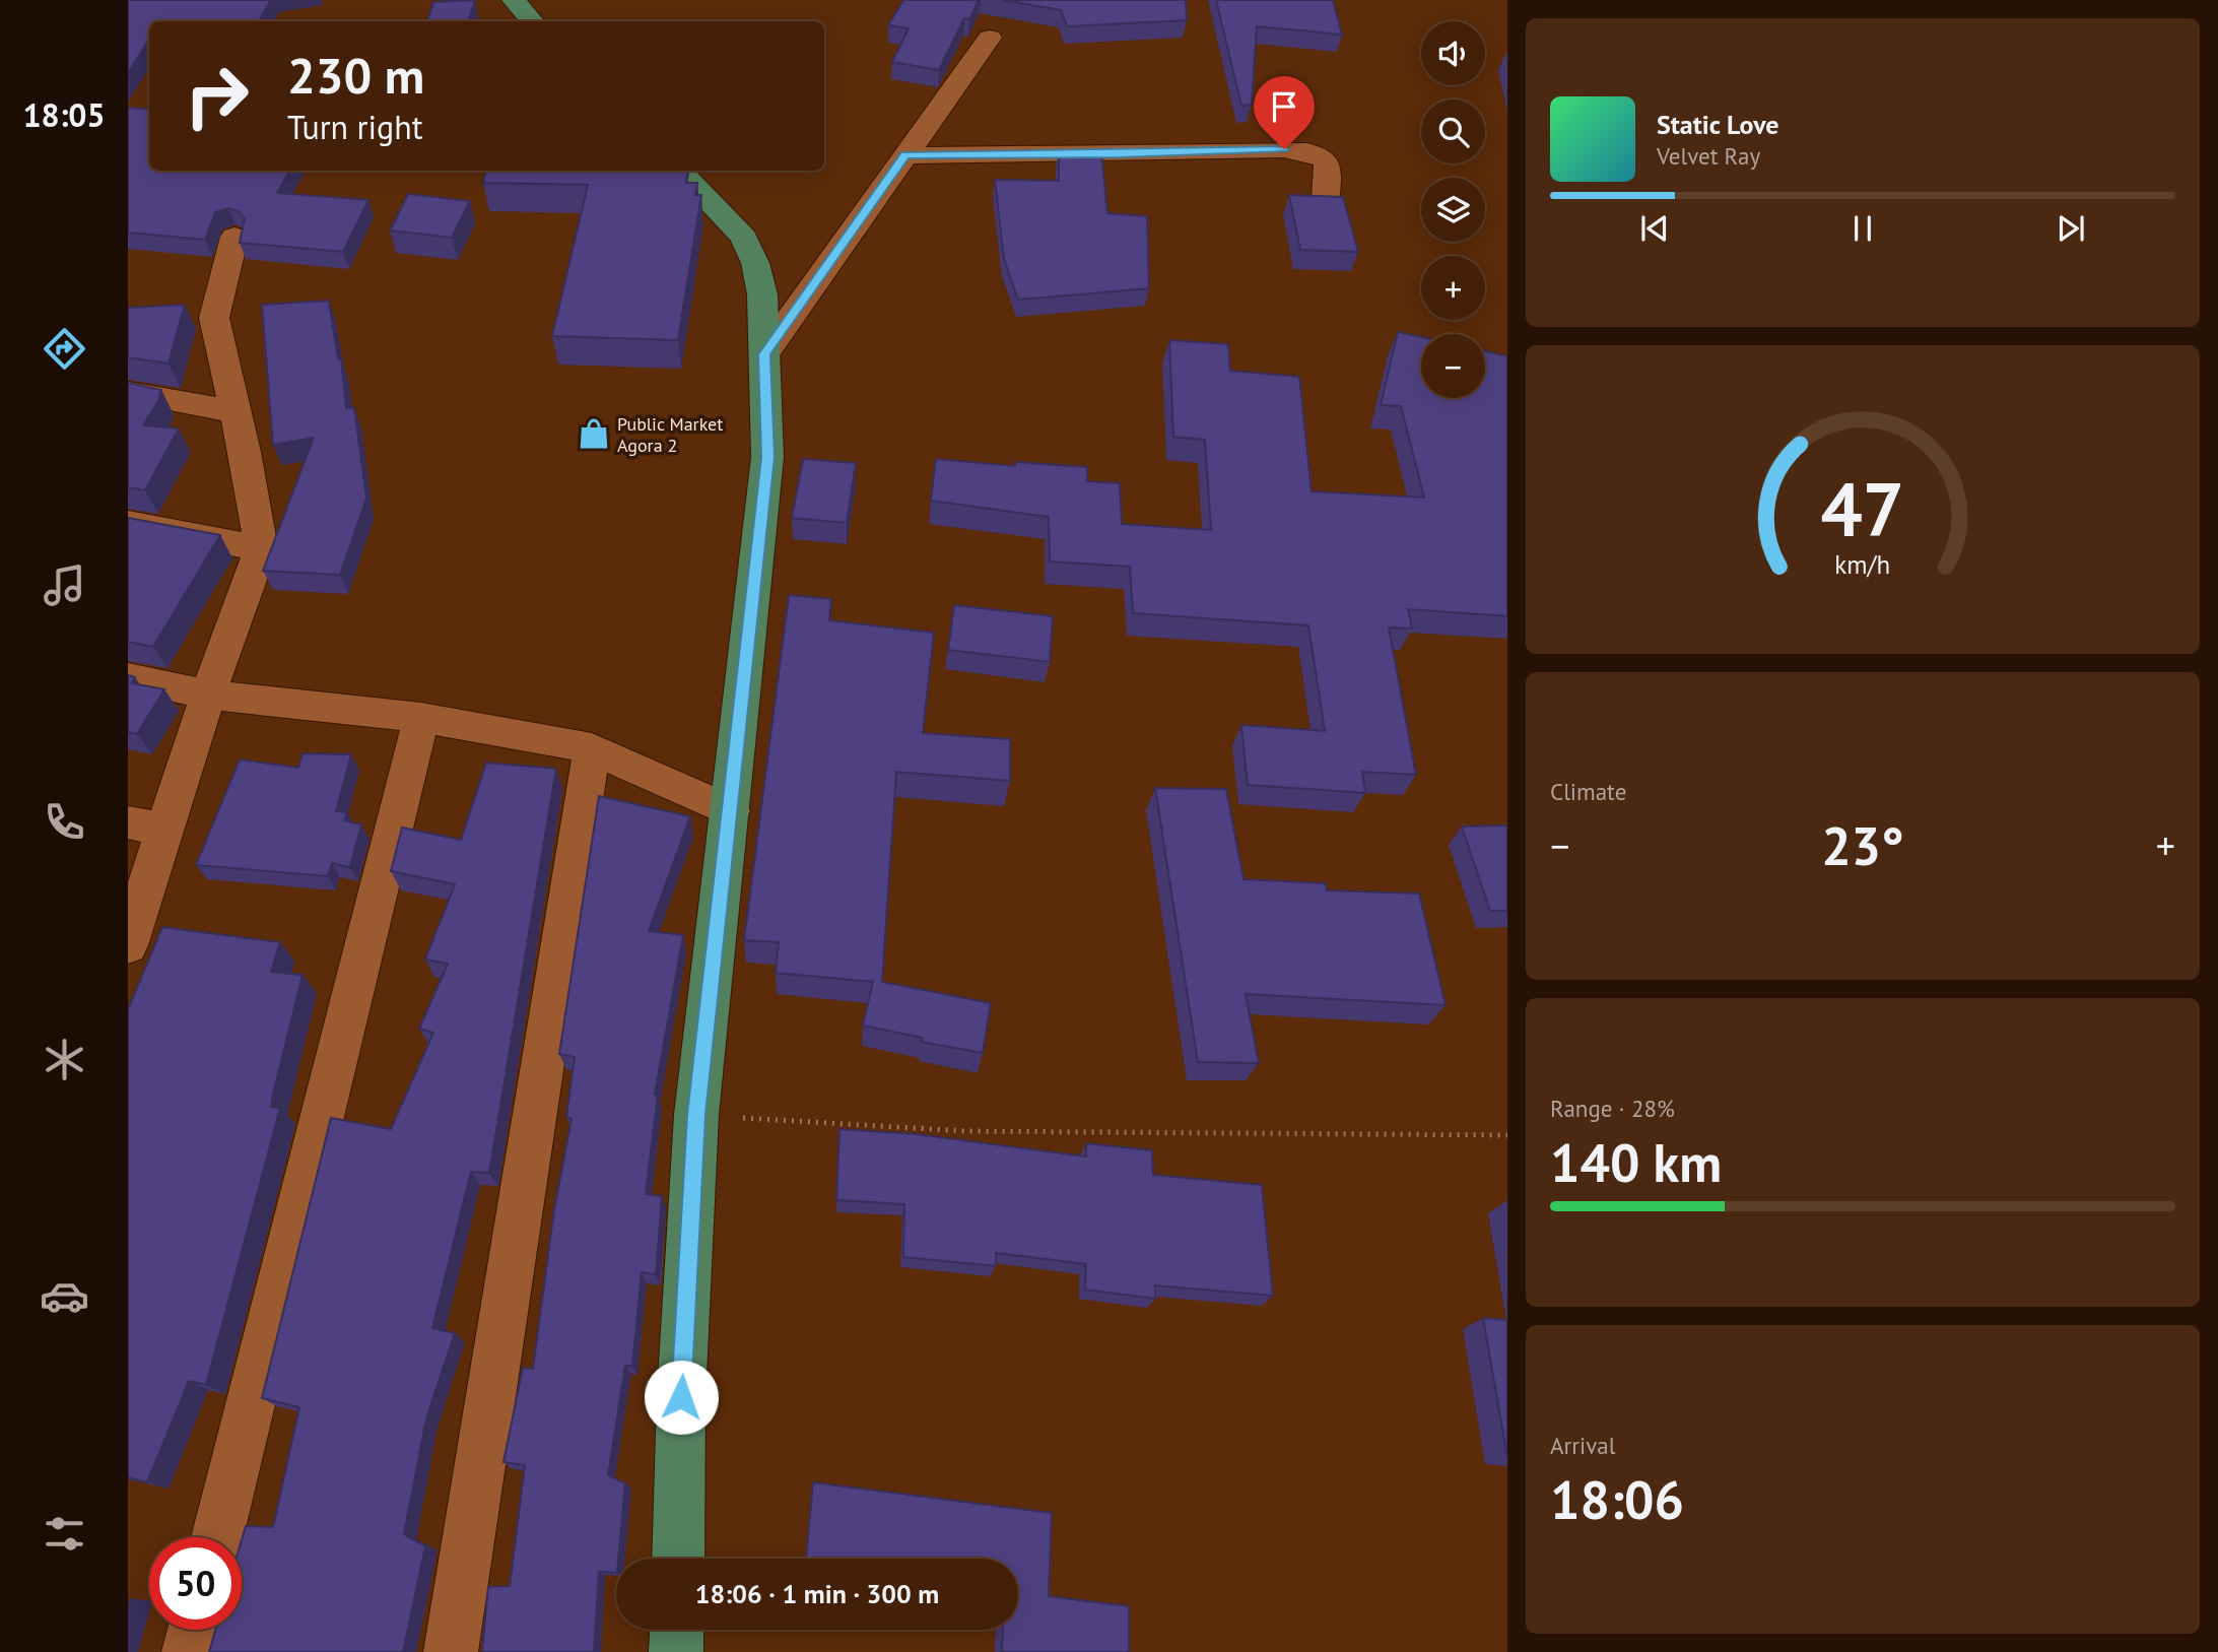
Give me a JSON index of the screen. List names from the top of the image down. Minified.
{"places":{"shop":["Public Market Agora 2"]},"page":{"tabs":"18:05","map_buttons":["+","−"],"turn":["230 m","Turn right"],"song":["Static Love","Velvet Ray"],"tile":["Climate",["Range · 28%","140 km"],["Arrival","18:06"]],"heat":["−","23°","+"],"limit":"50","trip":"18:06 · 1 min · 300 m","gauge":["47","km/h"]}}
